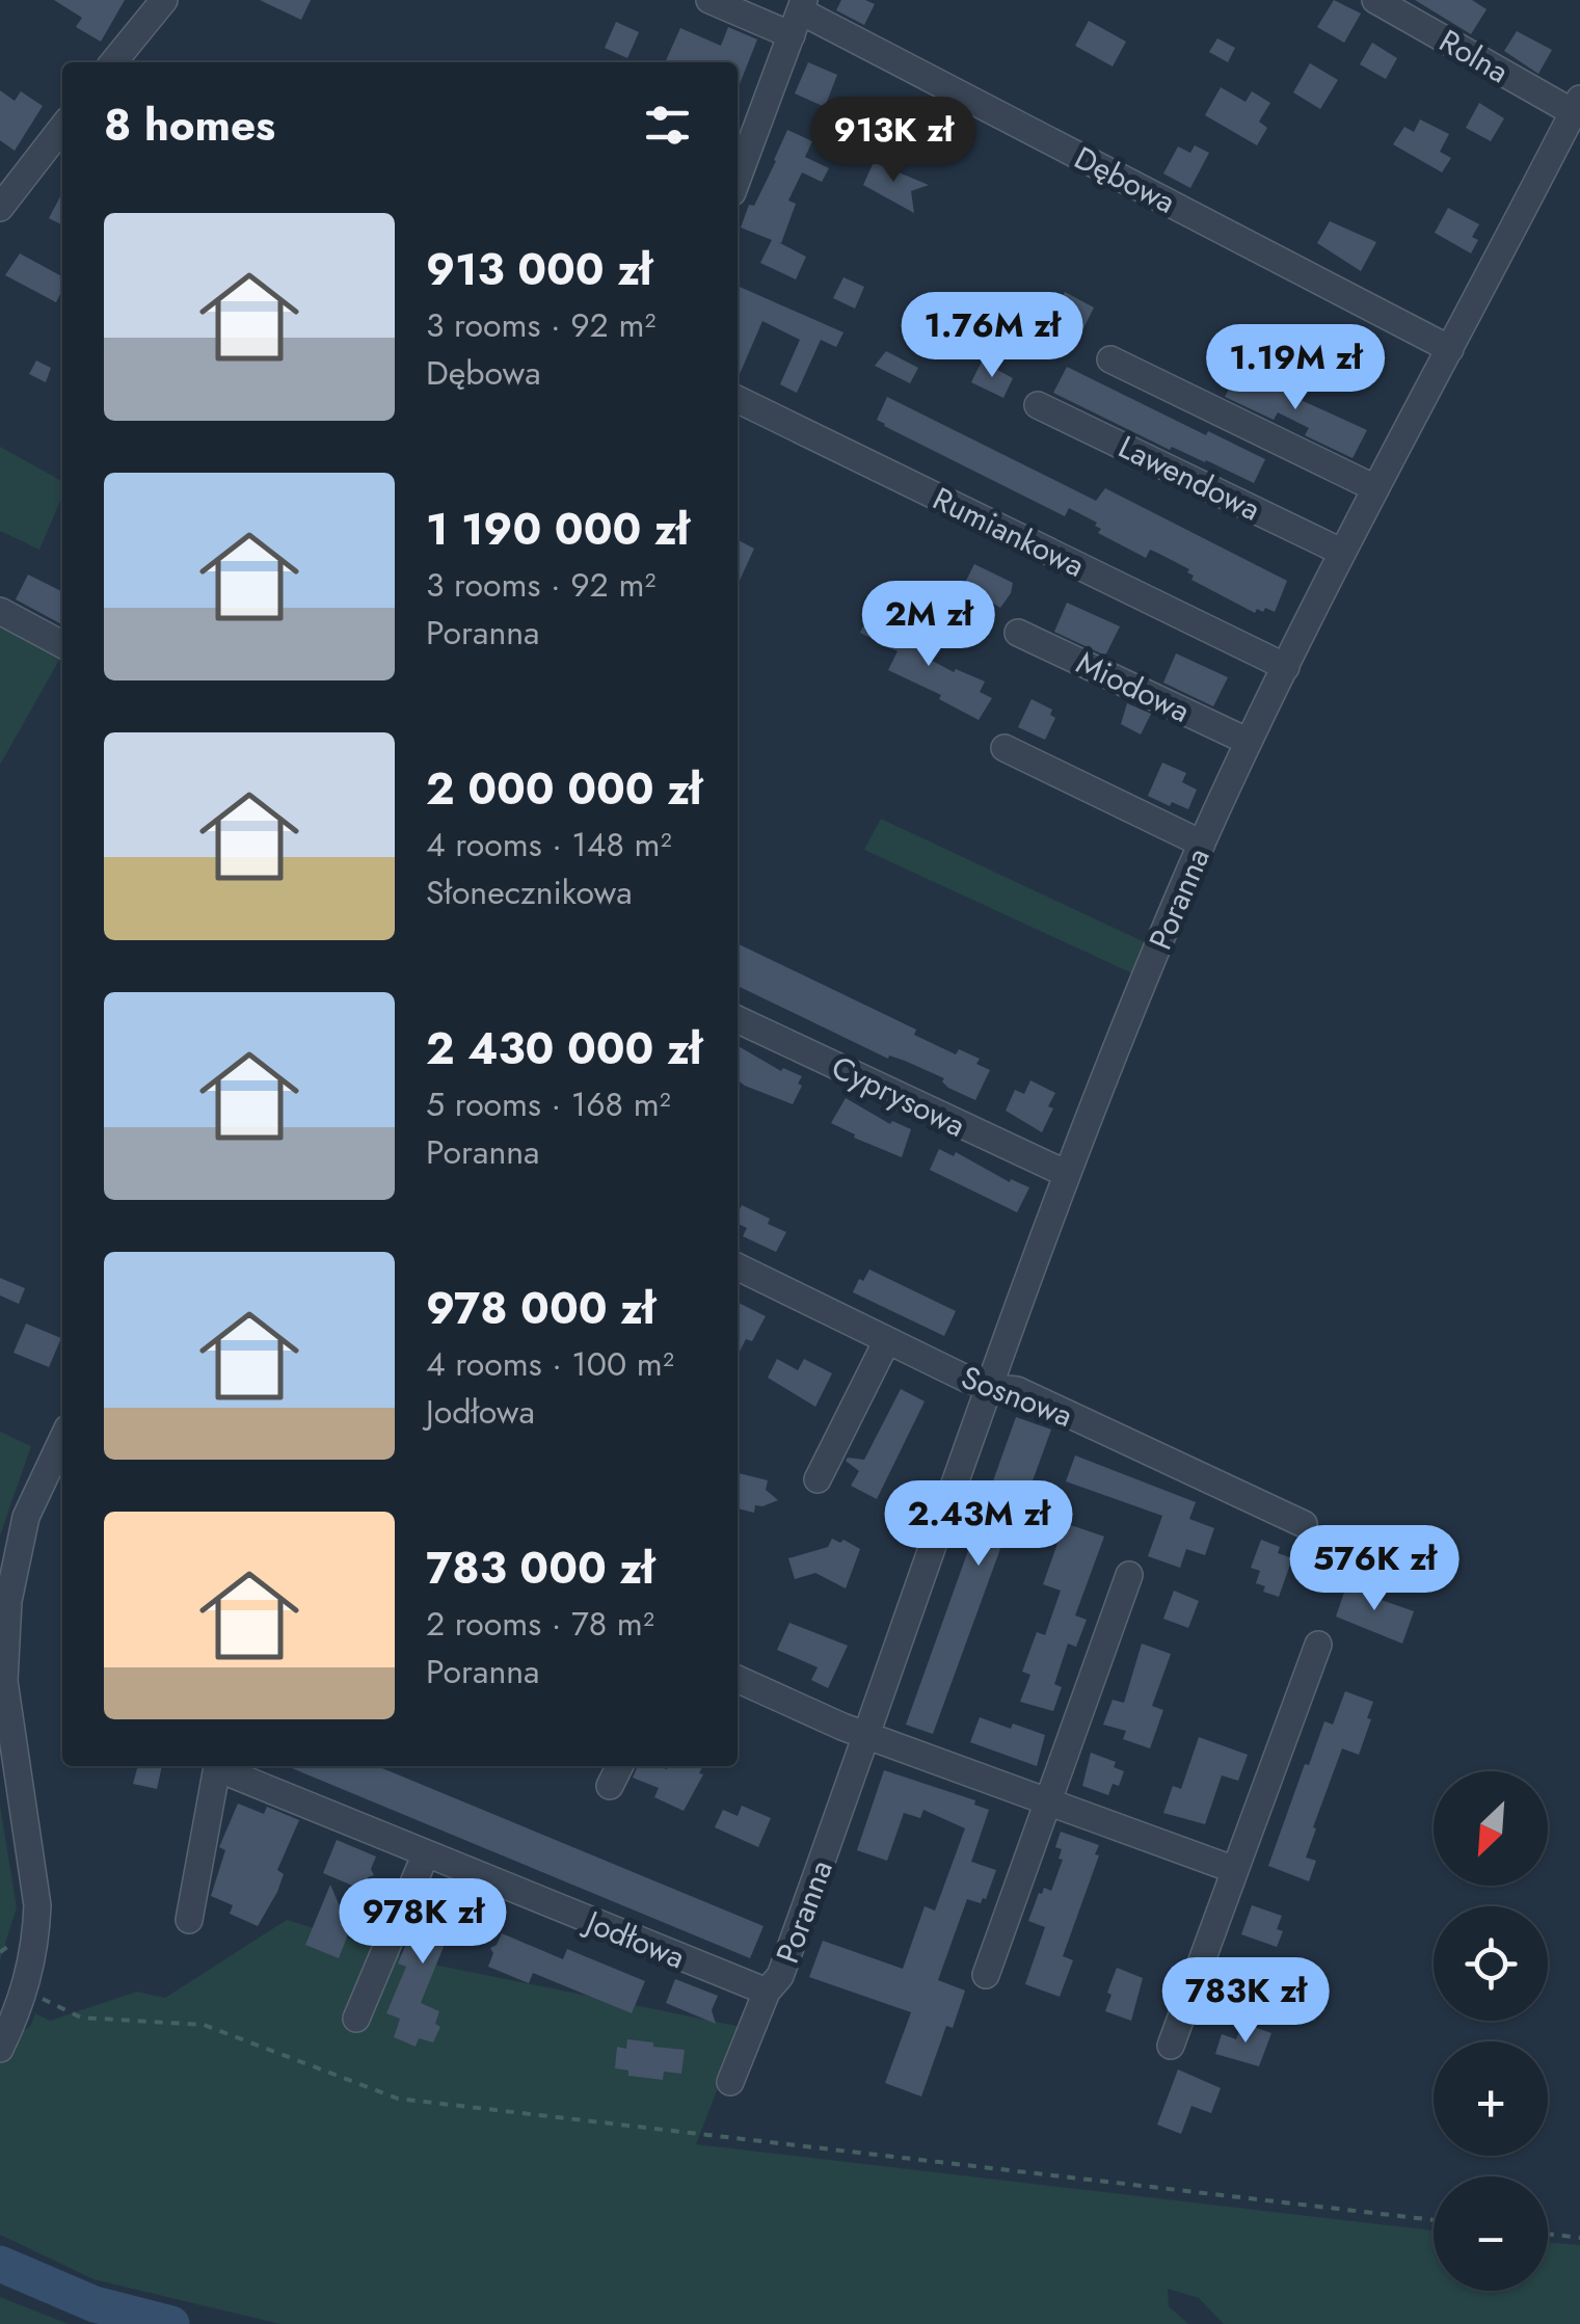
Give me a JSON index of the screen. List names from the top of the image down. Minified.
{"streets":{"street":["Rolna","Dębowa","Lawendowa","Rumiankowa","Miodowa","Poranna","Cyprysowa","Sosnowa","Jodłowa"]},"crossings":[["Rolna","Poranna"],["Dębowa","Poranna"],["Lawendowa","Poranna"],["Rumiankowa","Poranna"],["Miodowa","Poranna"],["Poranna","Cyprysowa"],["Poranna","Sosnowa"],["Poranna","Jodłowa"]],"north":"bottom left","page":{"heading":"8 homes","price":["913K zł","1.76M zł","1.19M zł","2M zł","2.43M zł","576K zł","978K zł","783K zł"],"list":[{"name":"913 000 zł","note":"3 rooms · 92 m² · Dębowa"},{"name":"1 190 000 zł","note":"3 rooms · 92 m² · Poranna"},{"name":"2 000 000 zł","note":"4 rooms · 148 m² · Słonecznikowa"},{"name":"2 430 000 zł","note":"5 rooms · 168 m² · Poranna"},{"name":"978 000 zł","note":"4 rooms · 100 m² · Jodłowa"},{"name":"783 000 zł","note":"2 rooms · 78 m² · Poranna"}],"map_buttons":["+","−"]}}
